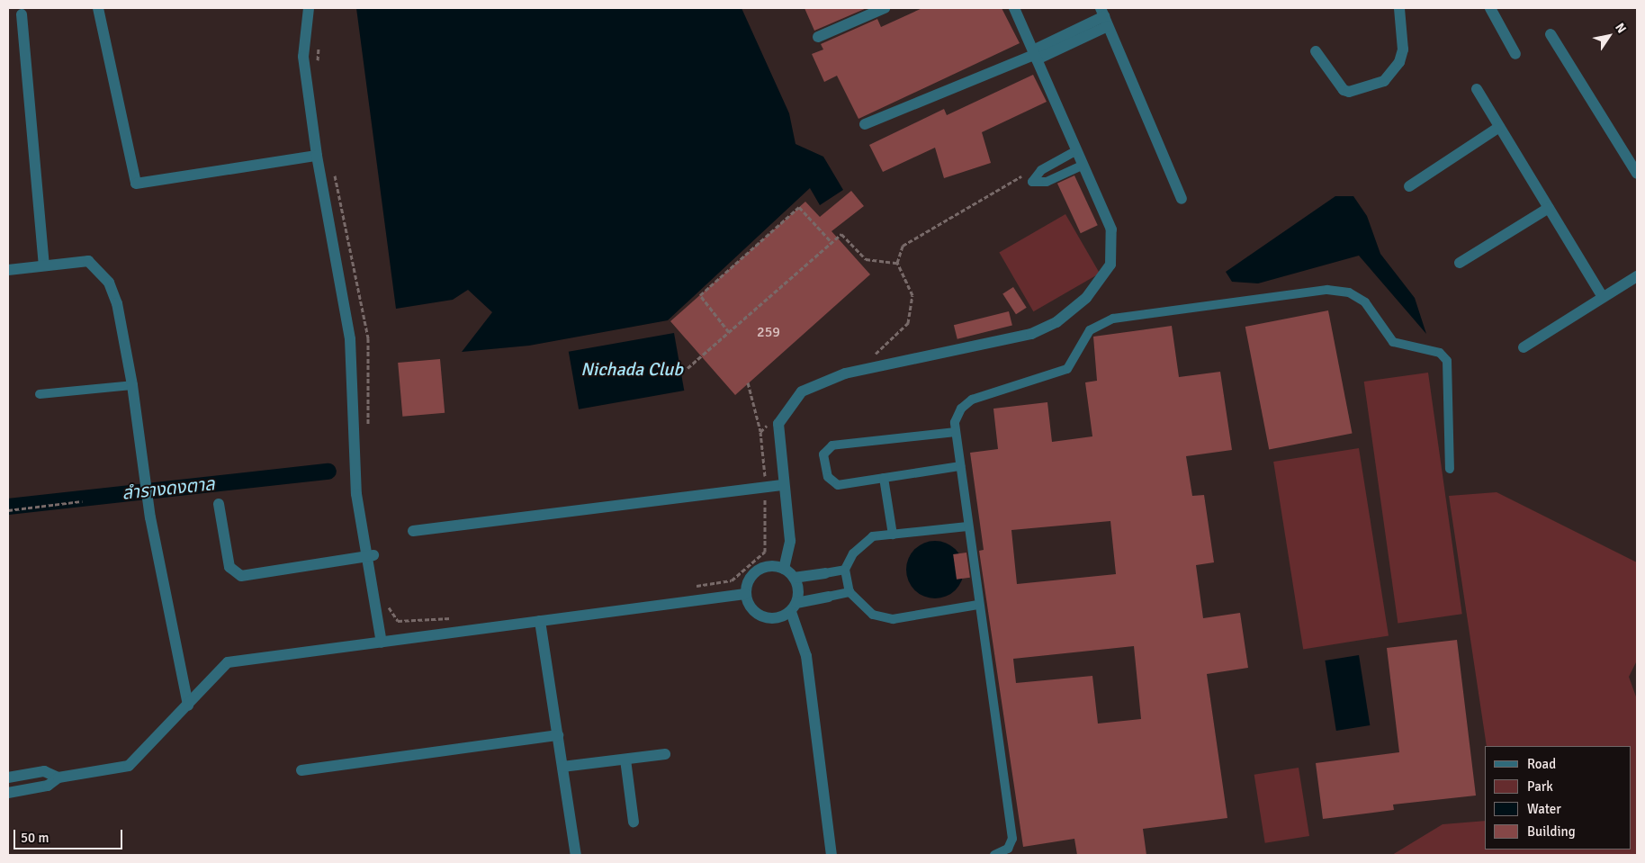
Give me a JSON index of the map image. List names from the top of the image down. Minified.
{"water":["Nichada Club","ลำรางดงตาล"],"house_numbers":["259"],"legend":["Road","Park","Water","Building"],"scale_bar":"50 m","north":"top right"}
